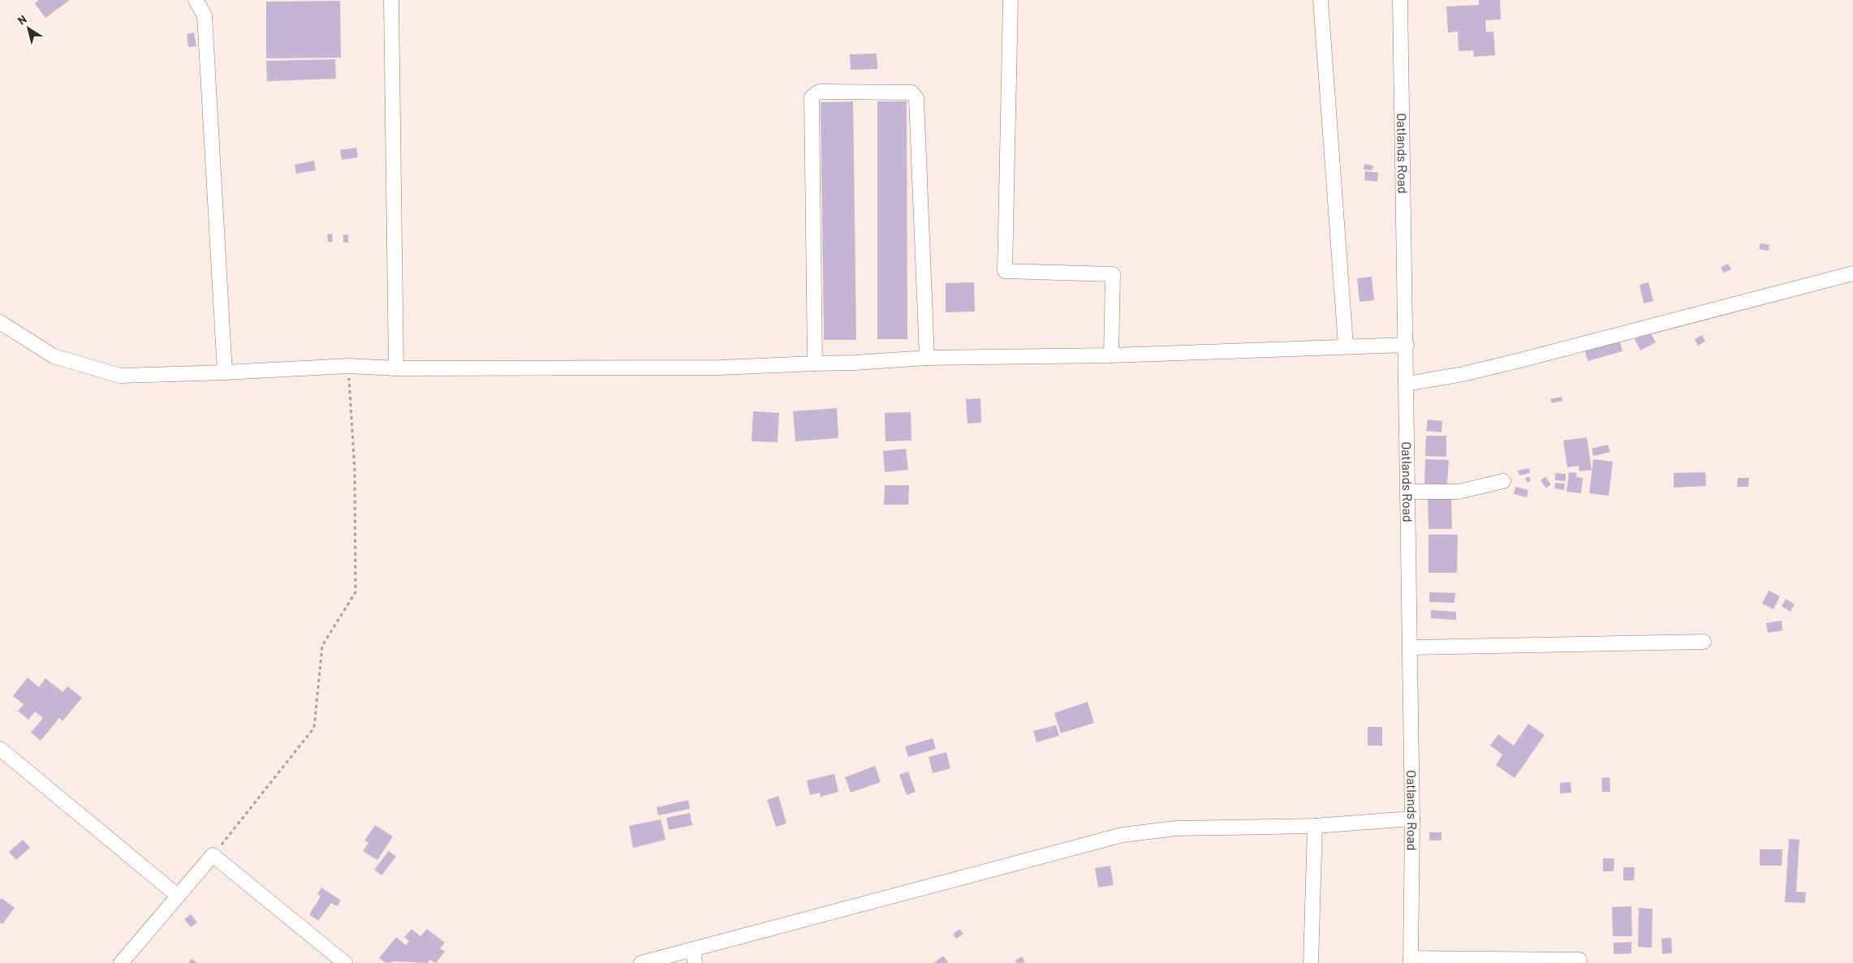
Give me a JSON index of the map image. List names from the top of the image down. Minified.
{"streets":{"street":["Oatlands Road"]},"north":"top left"}
